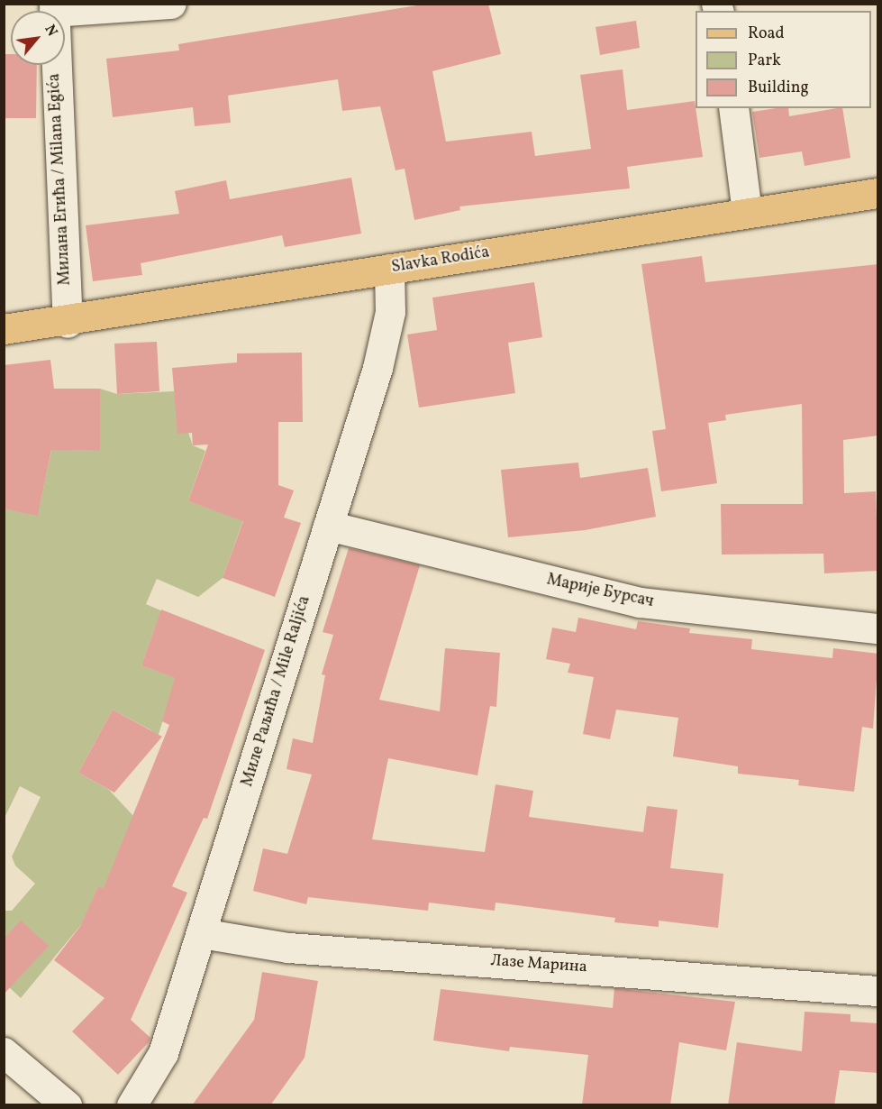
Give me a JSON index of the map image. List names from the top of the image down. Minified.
{"streets":{"main road":["Slavka Rodića"],"street":["Милана Егића / Milana Egića","Марије Бурсач","Миле Раљића / Mile Raljića","Лазе Марина"]},"crossings":[["Милана Егића / Milana Egića","Slavka Rodića"],["Slavka Rodića","Миле Раљића / Mile Raljića"],["Марије Бурсач","Миле Раљића / Mile Raljića"],["Миле Раљића / Mile Raljića","Лазе Марина"]],"legend":["Road","Park","Building"],"north":"top right"}
